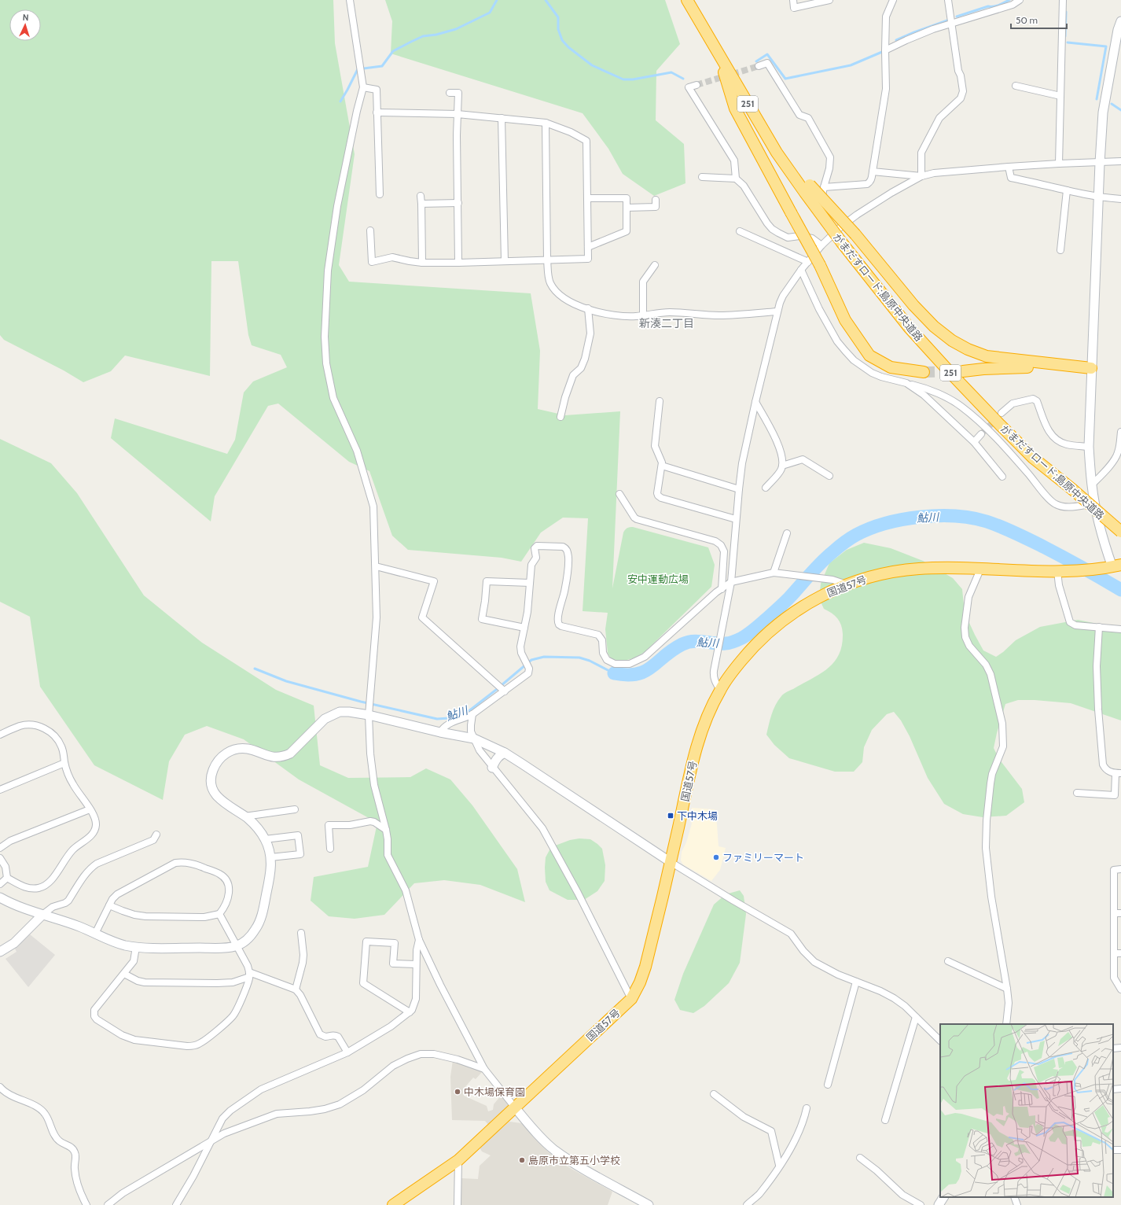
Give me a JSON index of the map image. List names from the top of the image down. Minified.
{"streets":{"highway":["251","がまだすロード;島原中央道路","国道57号"]},"districts":["新湊二丁目"],"water":["鮎川"],"parks":["安中運動広場"],"places":{"transit":["下中木場"],"other":["ファミリーマート","中木場保育園","島原市立第五小学校"]},"scale_bar":"50 m","north":"top"}
